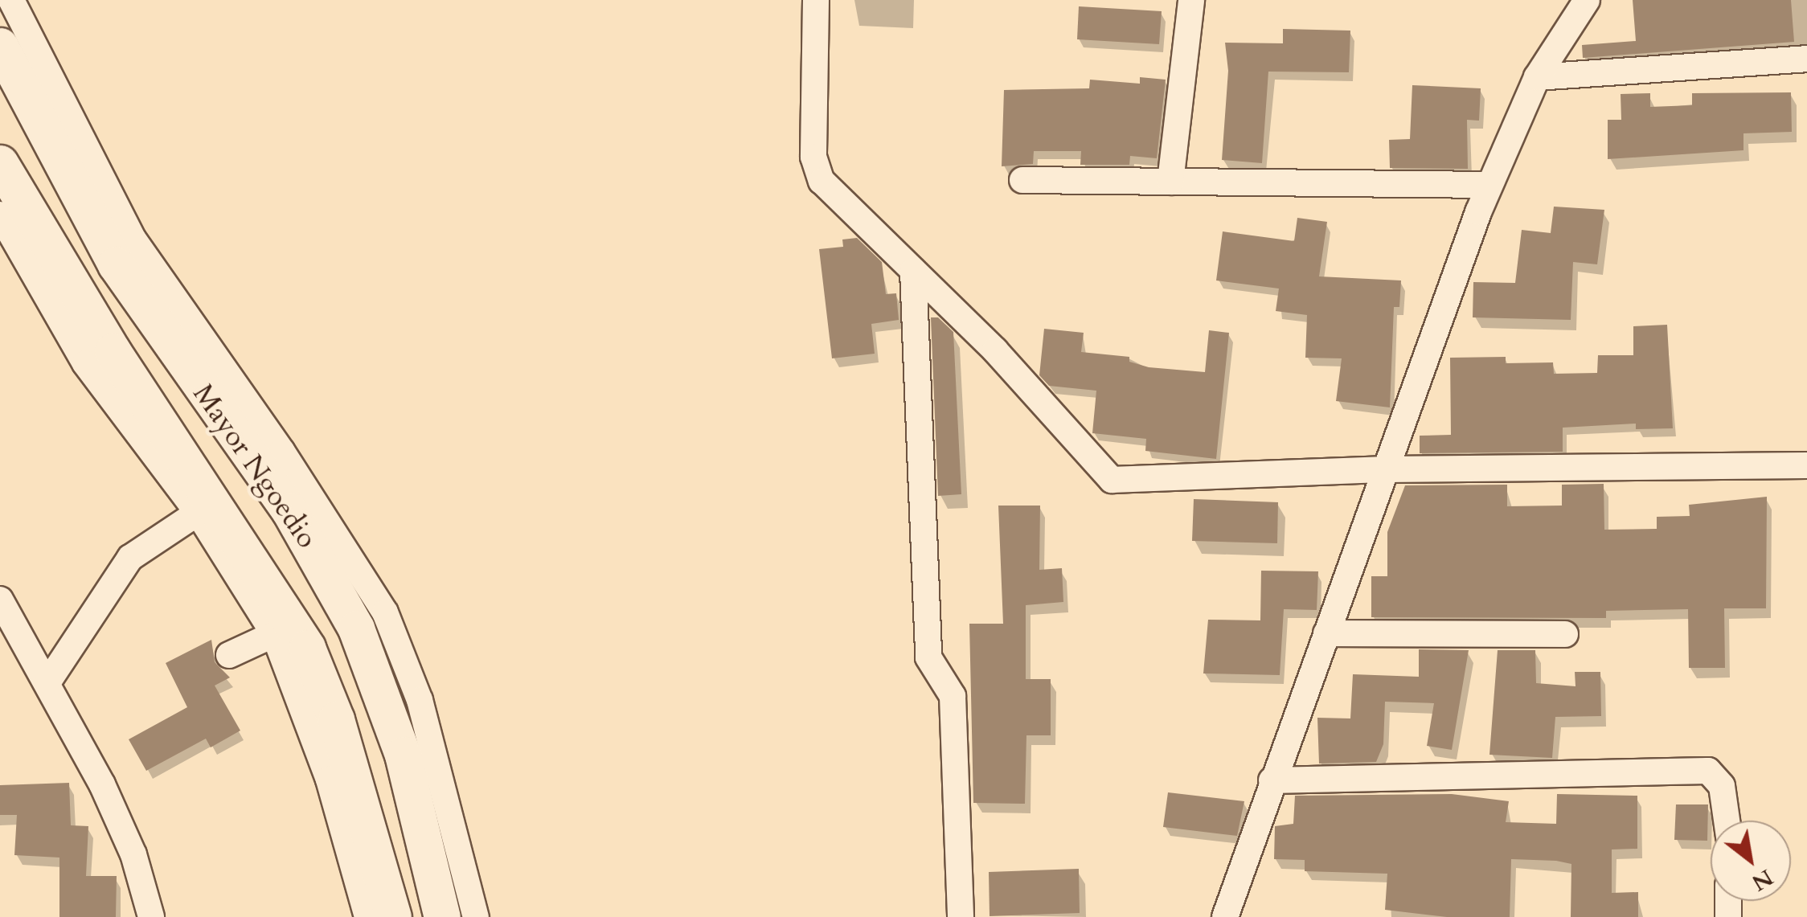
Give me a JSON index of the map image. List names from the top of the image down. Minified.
{"streets":{"street":["Mayor Ngoedio"]},"north":"bottom right"}
